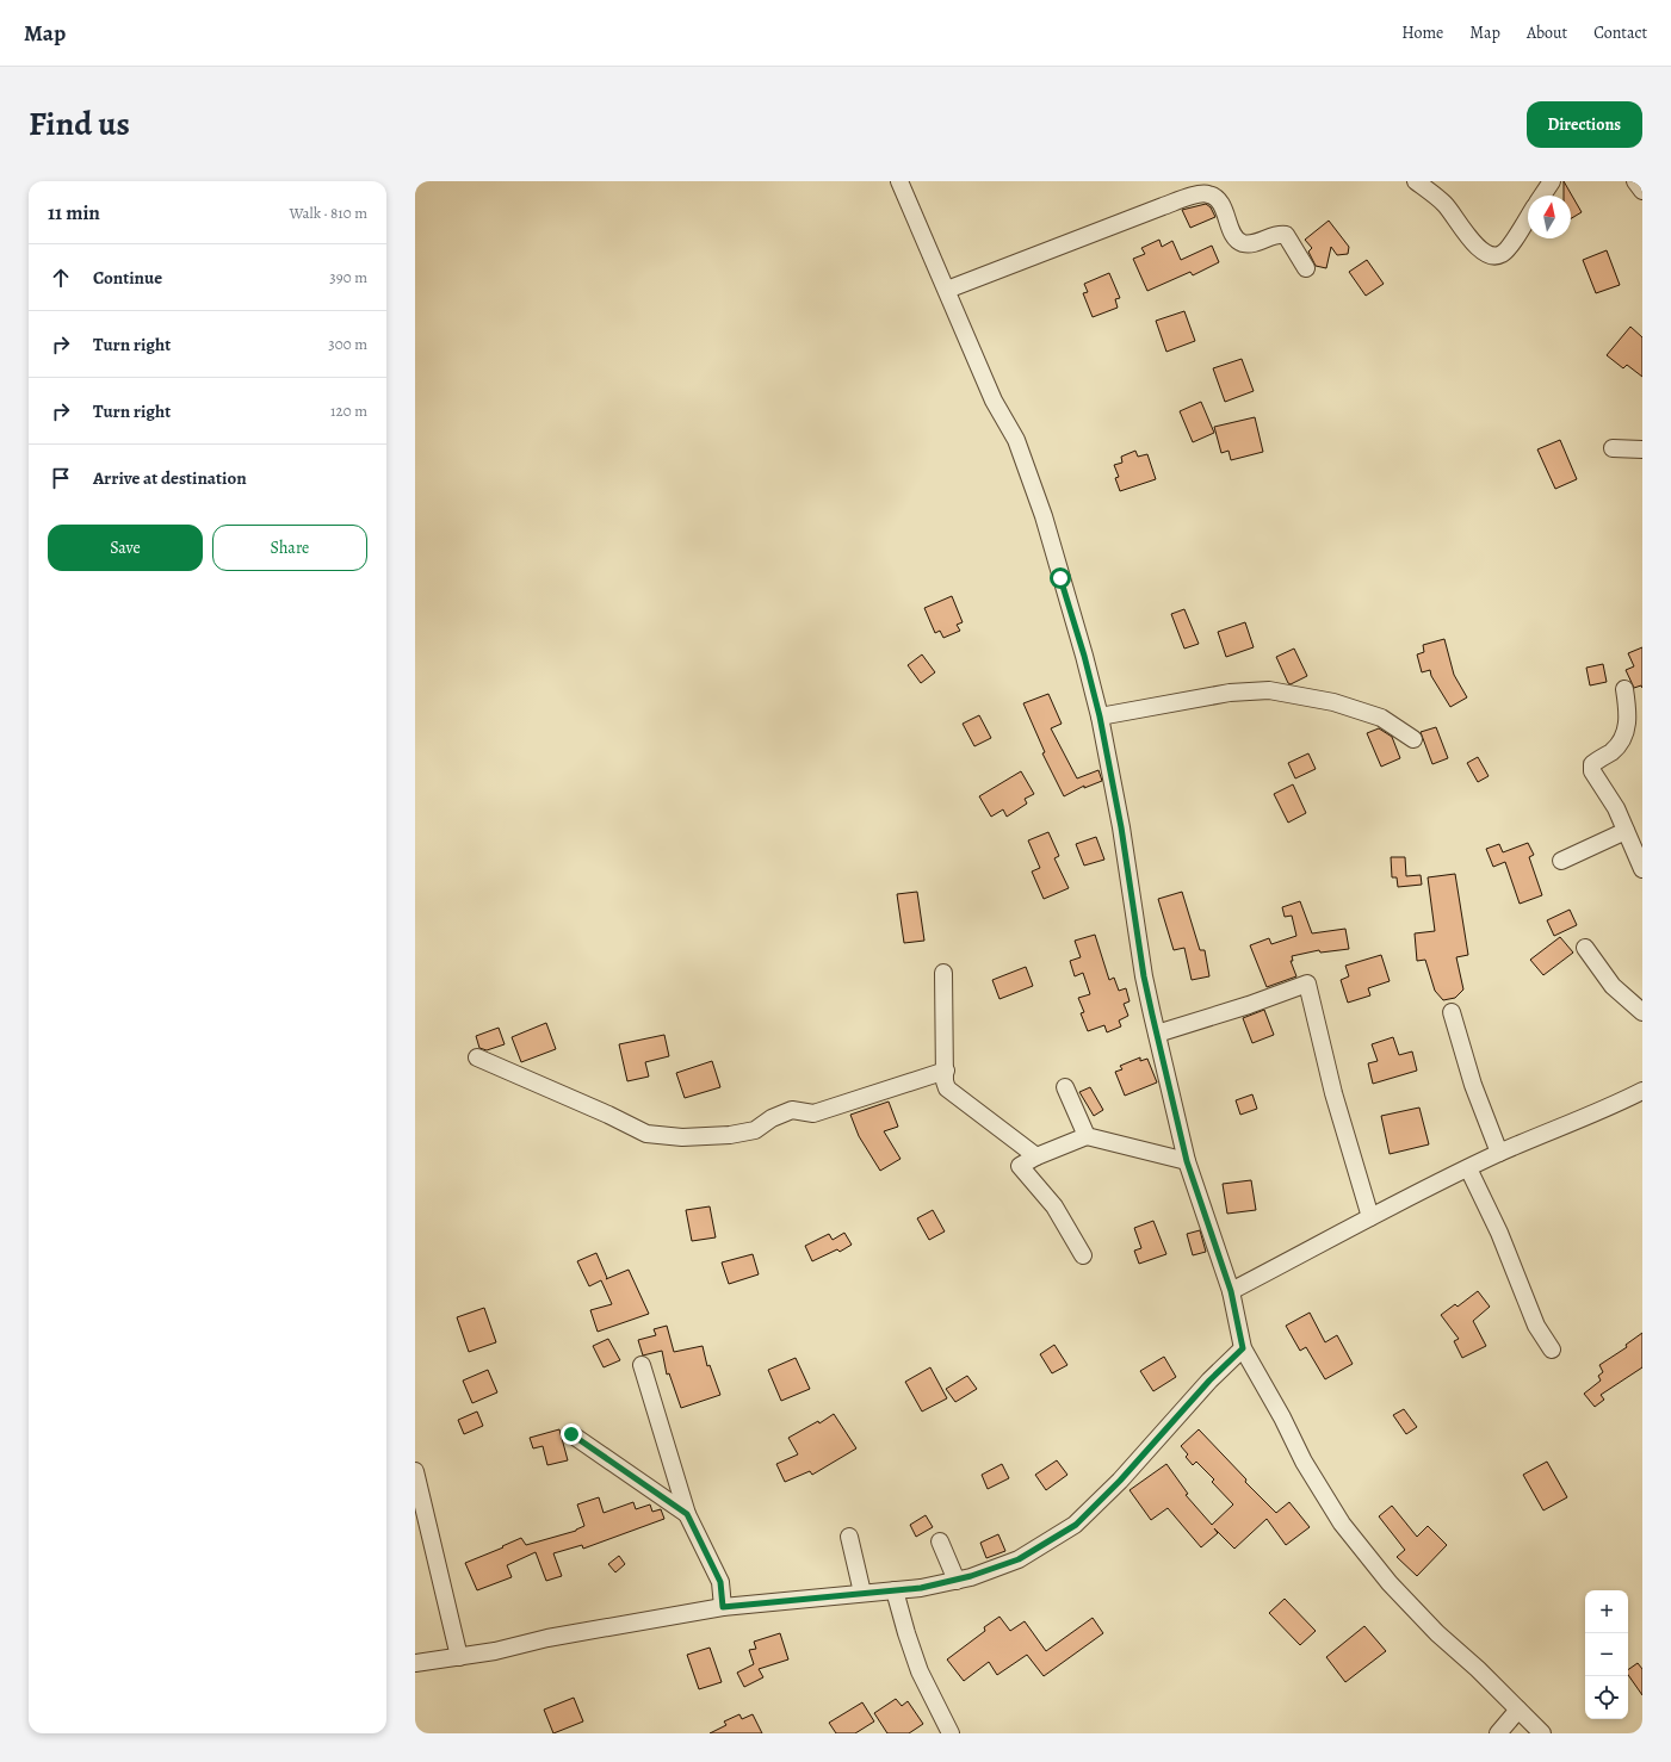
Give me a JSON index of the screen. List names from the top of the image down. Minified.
{"north":"top","page":{"header":"Map","nav":["Home","Map","About","Contact"],"title":"Find us","buttons":["Directions",["Save","Share"]],"heading":["11 min","Walk · 810 m"],"list":[["Continue","390 m"],["Turn right","300 m"],["Turn right","120 m"],"Arrive at destination"],"map_buttons":["+","−"]}}
